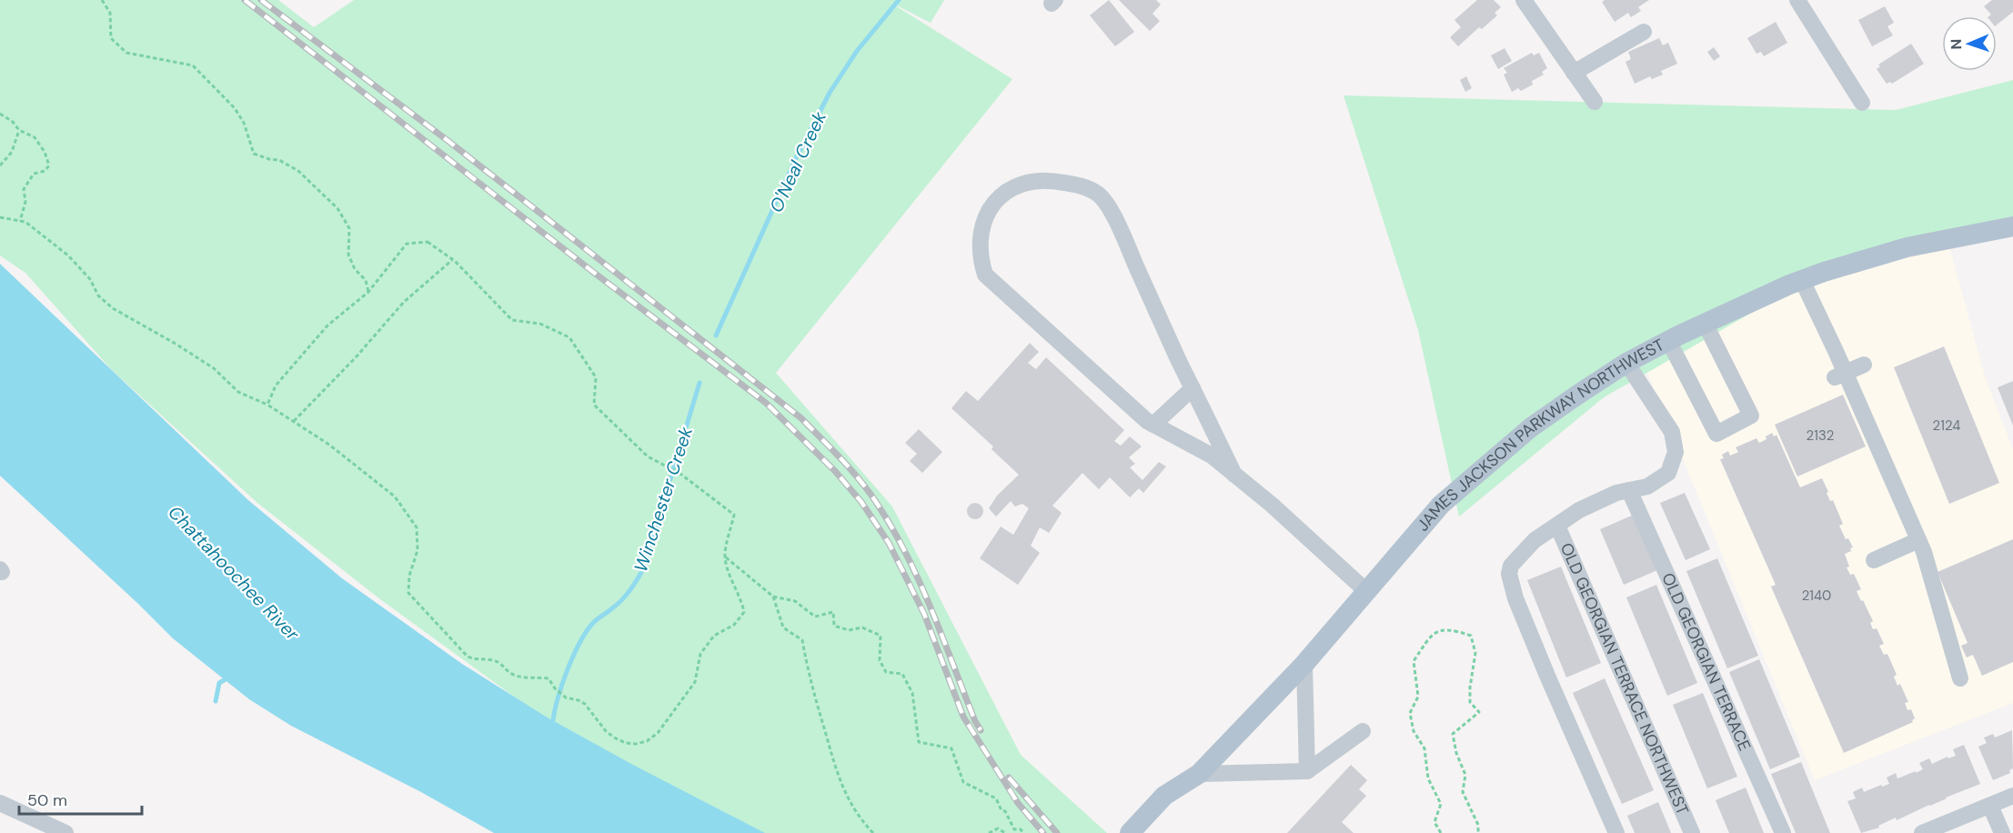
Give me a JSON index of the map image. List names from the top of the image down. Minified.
{"streets":{"main road":["JAMES JACKSON PARKWAY NORTHWEST"],"street":["OLD GEORGIAN TERRACE","OLD GEORGIAN TERRACE NORTHWEST"]},"water":["O'Neal Creek","Winchester Creek","Chattahoochee River"],"house_numbers":["2124","2132","2140"],"scale_bar":"50 m","north":"left"}
